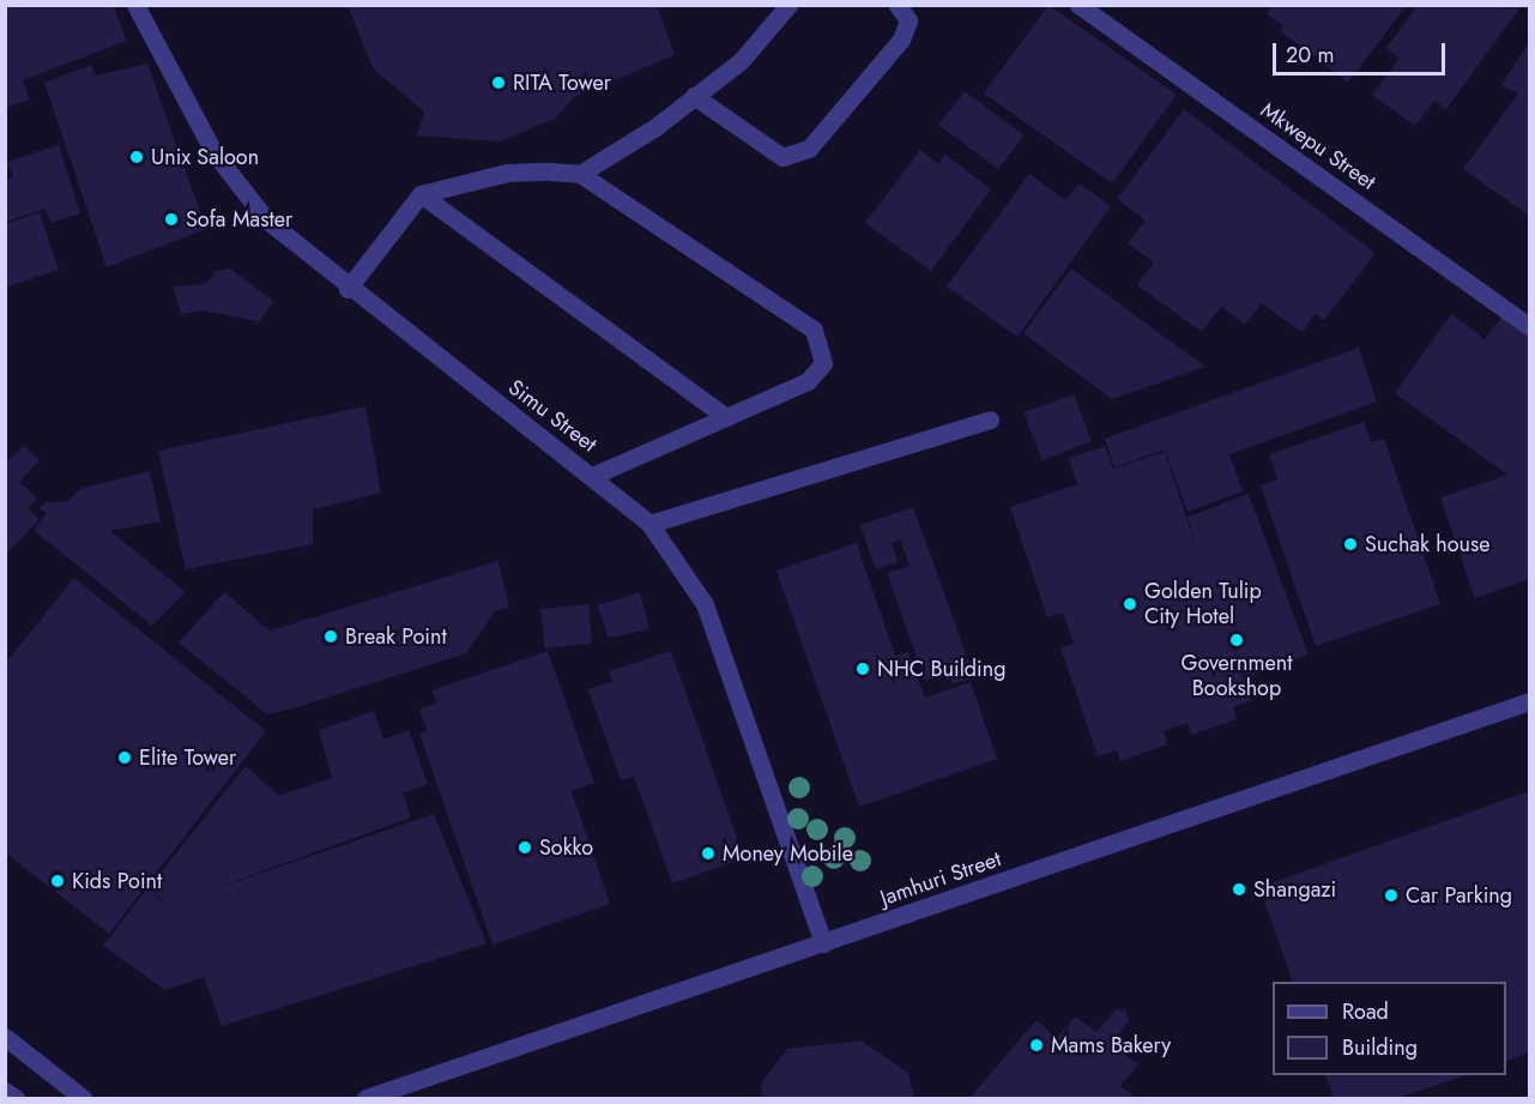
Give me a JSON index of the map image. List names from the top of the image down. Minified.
{"streets":{"street":["Mkwepu Street","Simu Street","Jamhuri Street"]},"crossings":[["Simu Street","Jamhuri Street"]],"places":["RITA Tower","Unix Saloon","Sofa Master","Suchak house","Golden Tulip City Hotel","Break Point","Government Bookshop","NHC Building","Elite Tower","Sokko","Money Mobile","Kids Point","Shangazi","Car Parking","Mams Bakery"],"legend":["Road","Building"],"scale_bar":"20 m"}
